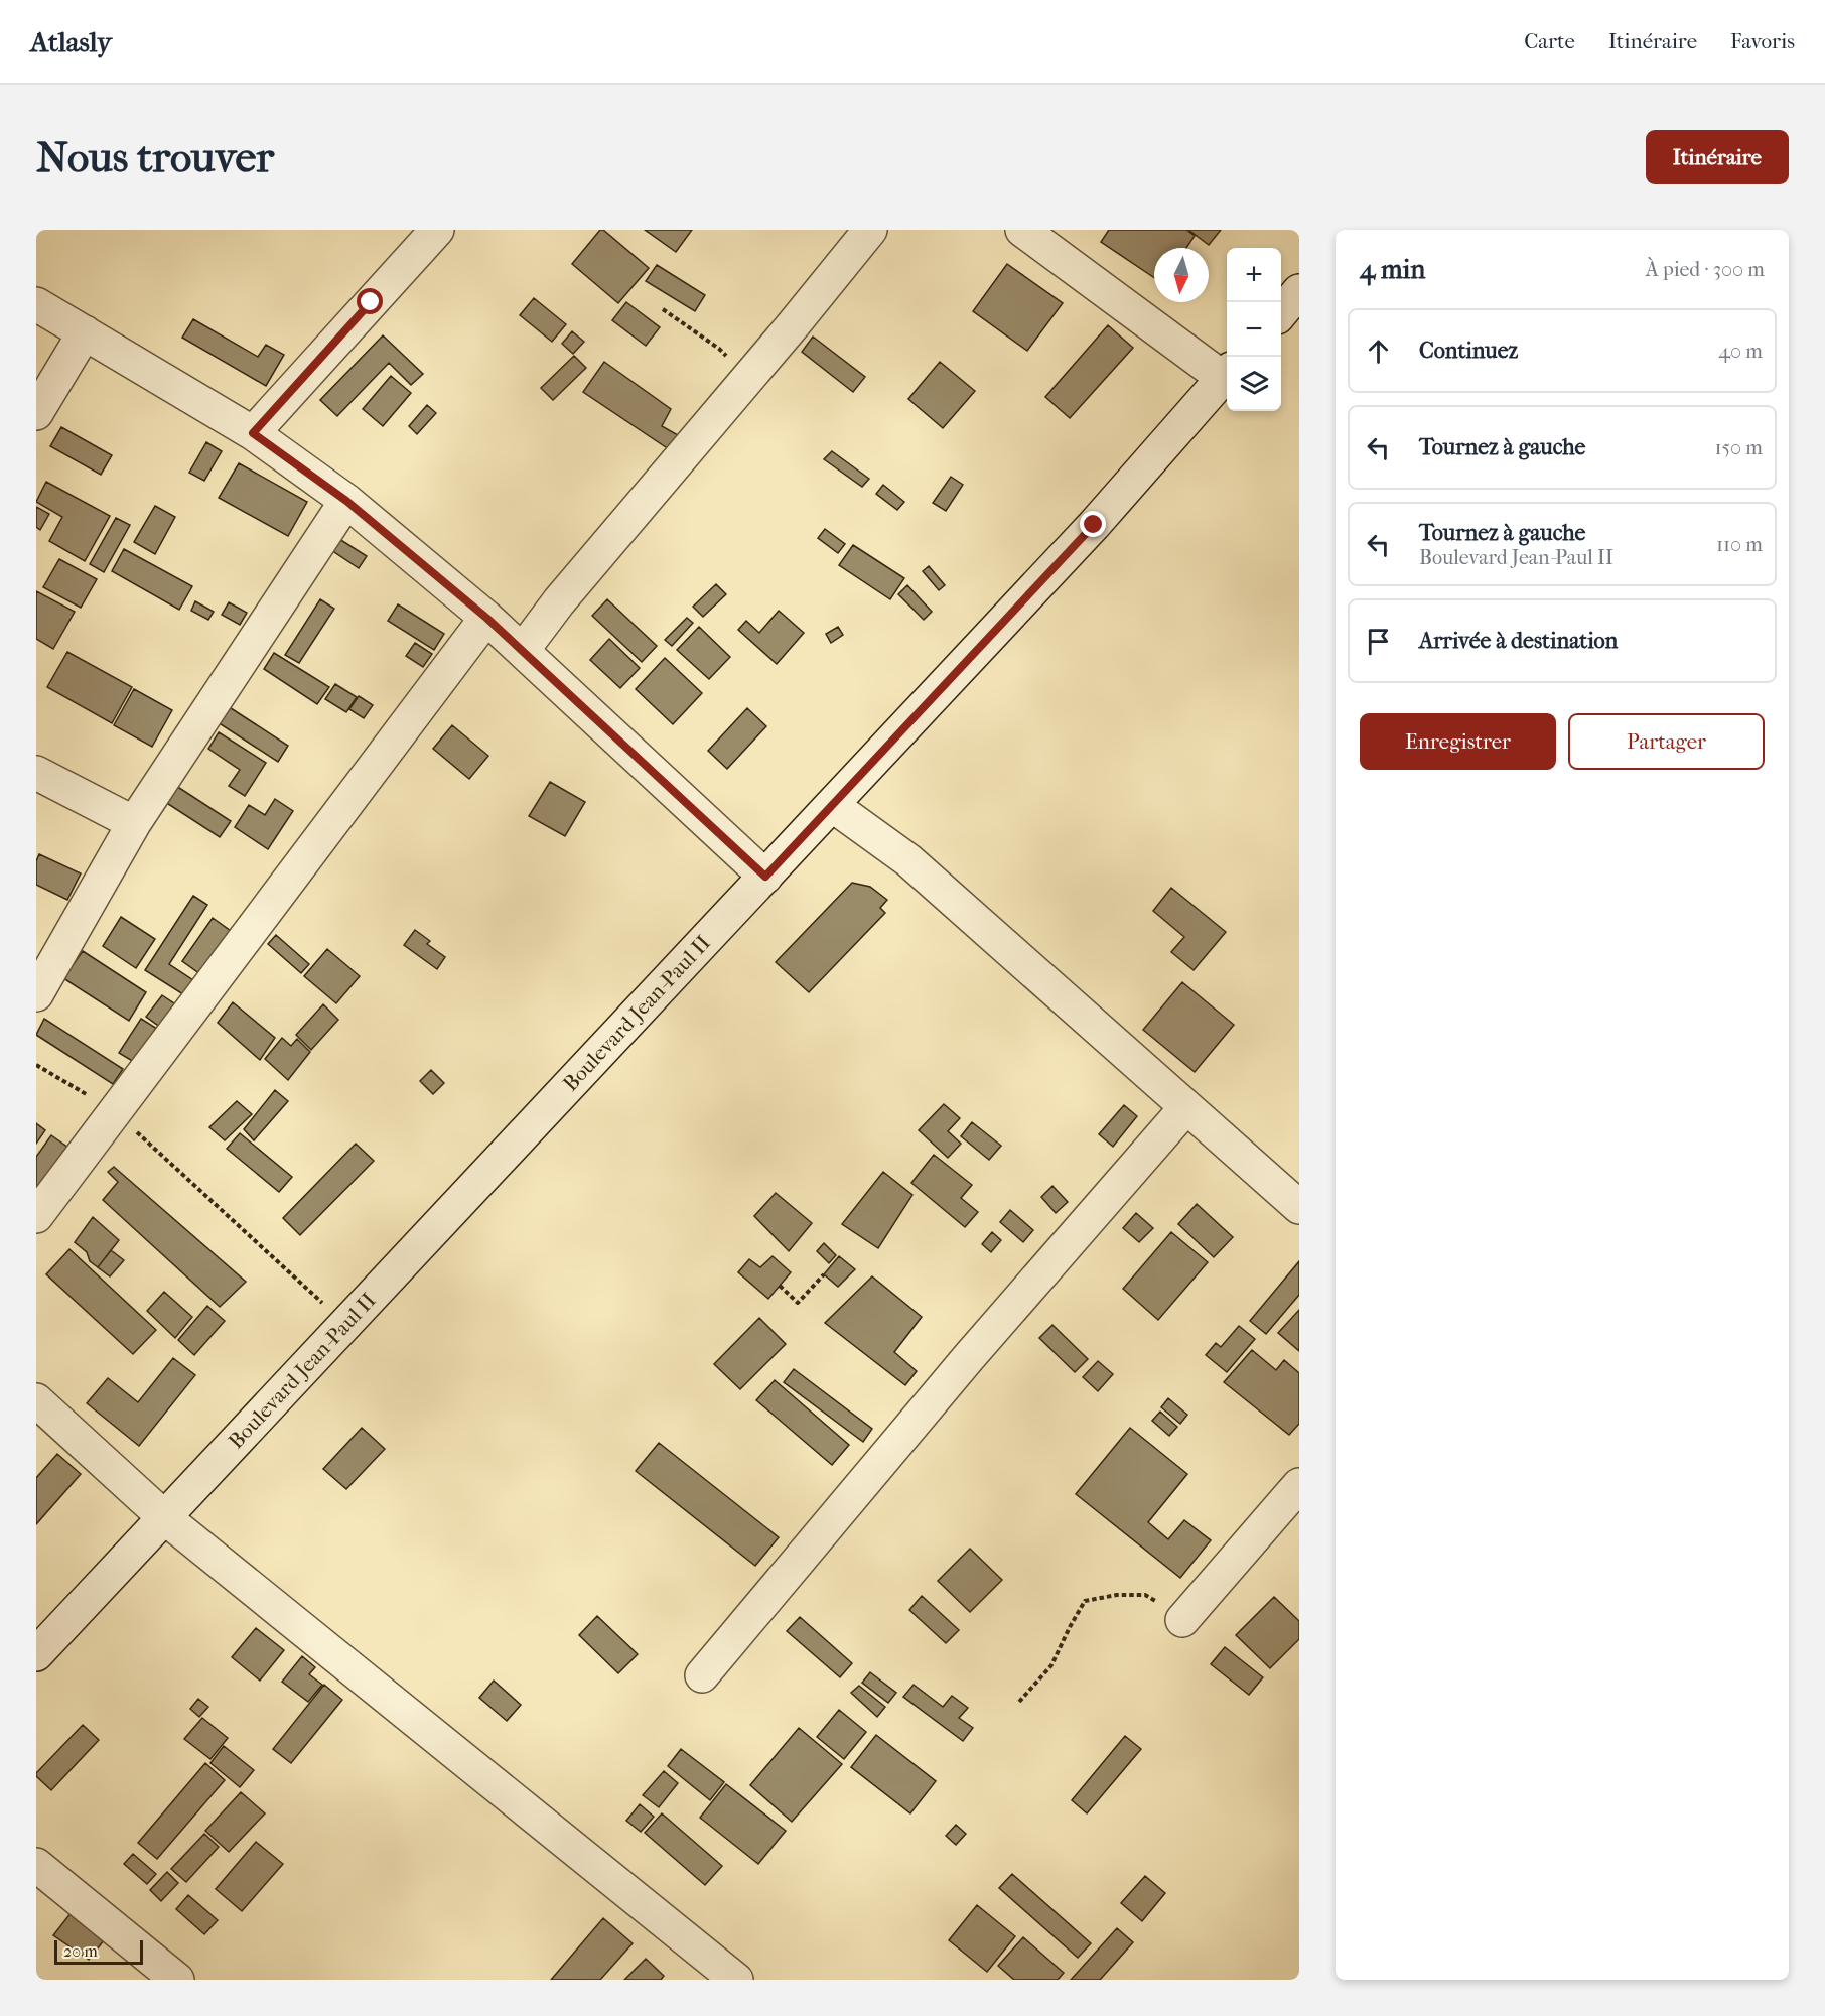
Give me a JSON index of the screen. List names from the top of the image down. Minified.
{"streets":{"street":["Boulevard Jean-Paul II"]},"scale_bar":"20 m","north":"bottom","page":{"header":"Atlasly","nav":["Carte","Itinéraire","Favoris"],"buttons":["Itinéraire",["Enregistrer","Partager"]],"title":"Nous trouver","heading":["4 min","À pied · 300 m"],"map_buttons":["+","−"],"list":[["Continuez","40 m"],["Tournez à gauche","150 m"],["Tournez à gauche","Boulevard Jean-Paul II","110 m"],"Arrivée à destination"],"scale":"20 m"}}
